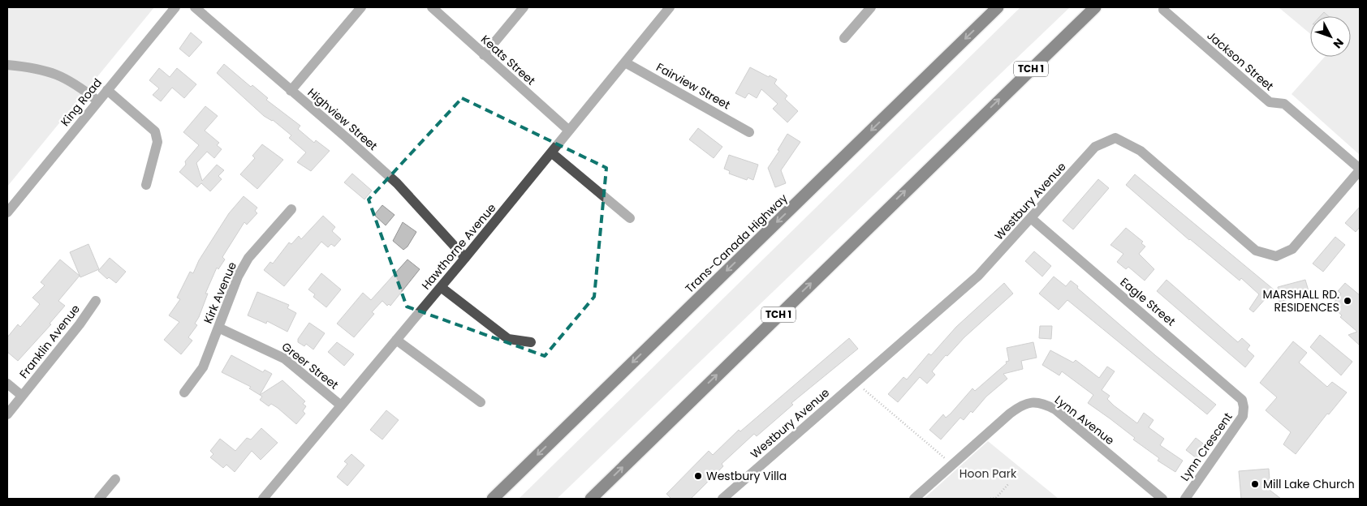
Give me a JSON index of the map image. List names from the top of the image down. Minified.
{"streets":{"highway":["TCH 1","Trans-Canada Highway"],"street":["Keats Street","Jackson Street","Fairview Street","King Road","Highview Street","Westbury Avenue","Hawthorne Avenue","Kirk Avenue","Eagle Street","Franklin Avenue","Greer Street","Lynn Avenue","Lynn Crescent"]},"crossings":[["Keats Street","Hawthorne Avenue"],["Jackson Street","Westbury Avenue"],["Fairview Street","Hawthorne Avenue"],["Highview Street","Hawthorne Avenue"],["Westbury Avenue","Eagle Street"],["Hawthorne Avenue","Greer Street"],["Kirk Avenue","Greer Street"],["Eagle Street","Lynn Crescent"]],"parks":["Hoon Park"],"places":["MARSHALL RD. RESIDENCES","Westbury Villa","Mill Lake Church"],"north":"bottom right"}
